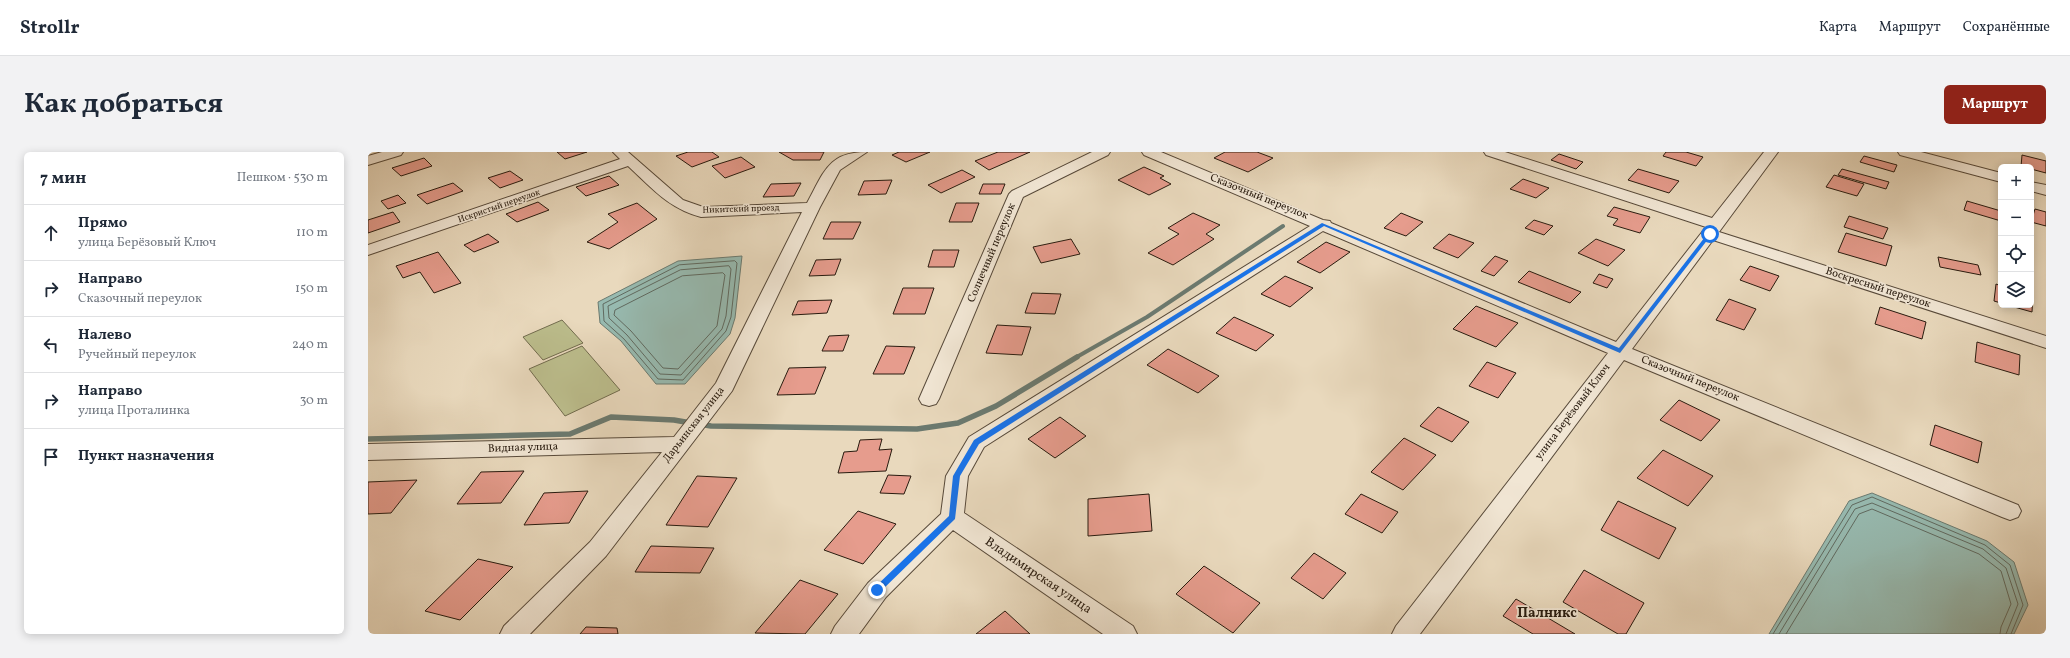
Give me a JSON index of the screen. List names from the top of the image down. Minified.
{"streets":{"street":["Сказочный переулок","Искристый переулок","Никитский проезд","Солнечный переулок","Воскресный переулок","улица Берёзовый Ключ","Дарьинская улица","Видная улица","Владимирская улица"]},"crossings":[["Сказочный переулок","улица Берёзовый Ключ"],["Искристый переулок","Никитский проезд"],["Никитский проезд","Дарьинская улица"],["Воскресный переулок","улица Берёзовый Ключ"],["Дарьинская улица","Видная улица"]],"districts":["Палникс"],"page":{"header":"Strollr","nav":["Карта","Маршрут","Сохранённые"],"title":"Как добраться","buttons":"Маршрут","heading":["7 мин","Пешком · 530 m"],"map_buttons":["+","−"],"list":[["Прямо","улица Берёзовый Ключ","110 m"],["Направо","Сказочный переулок","150 m"],["Налево","Ручейный переулок","240 m"],["Направо","улица Проталинка","30 m"],"Пункт назначения"]}}
